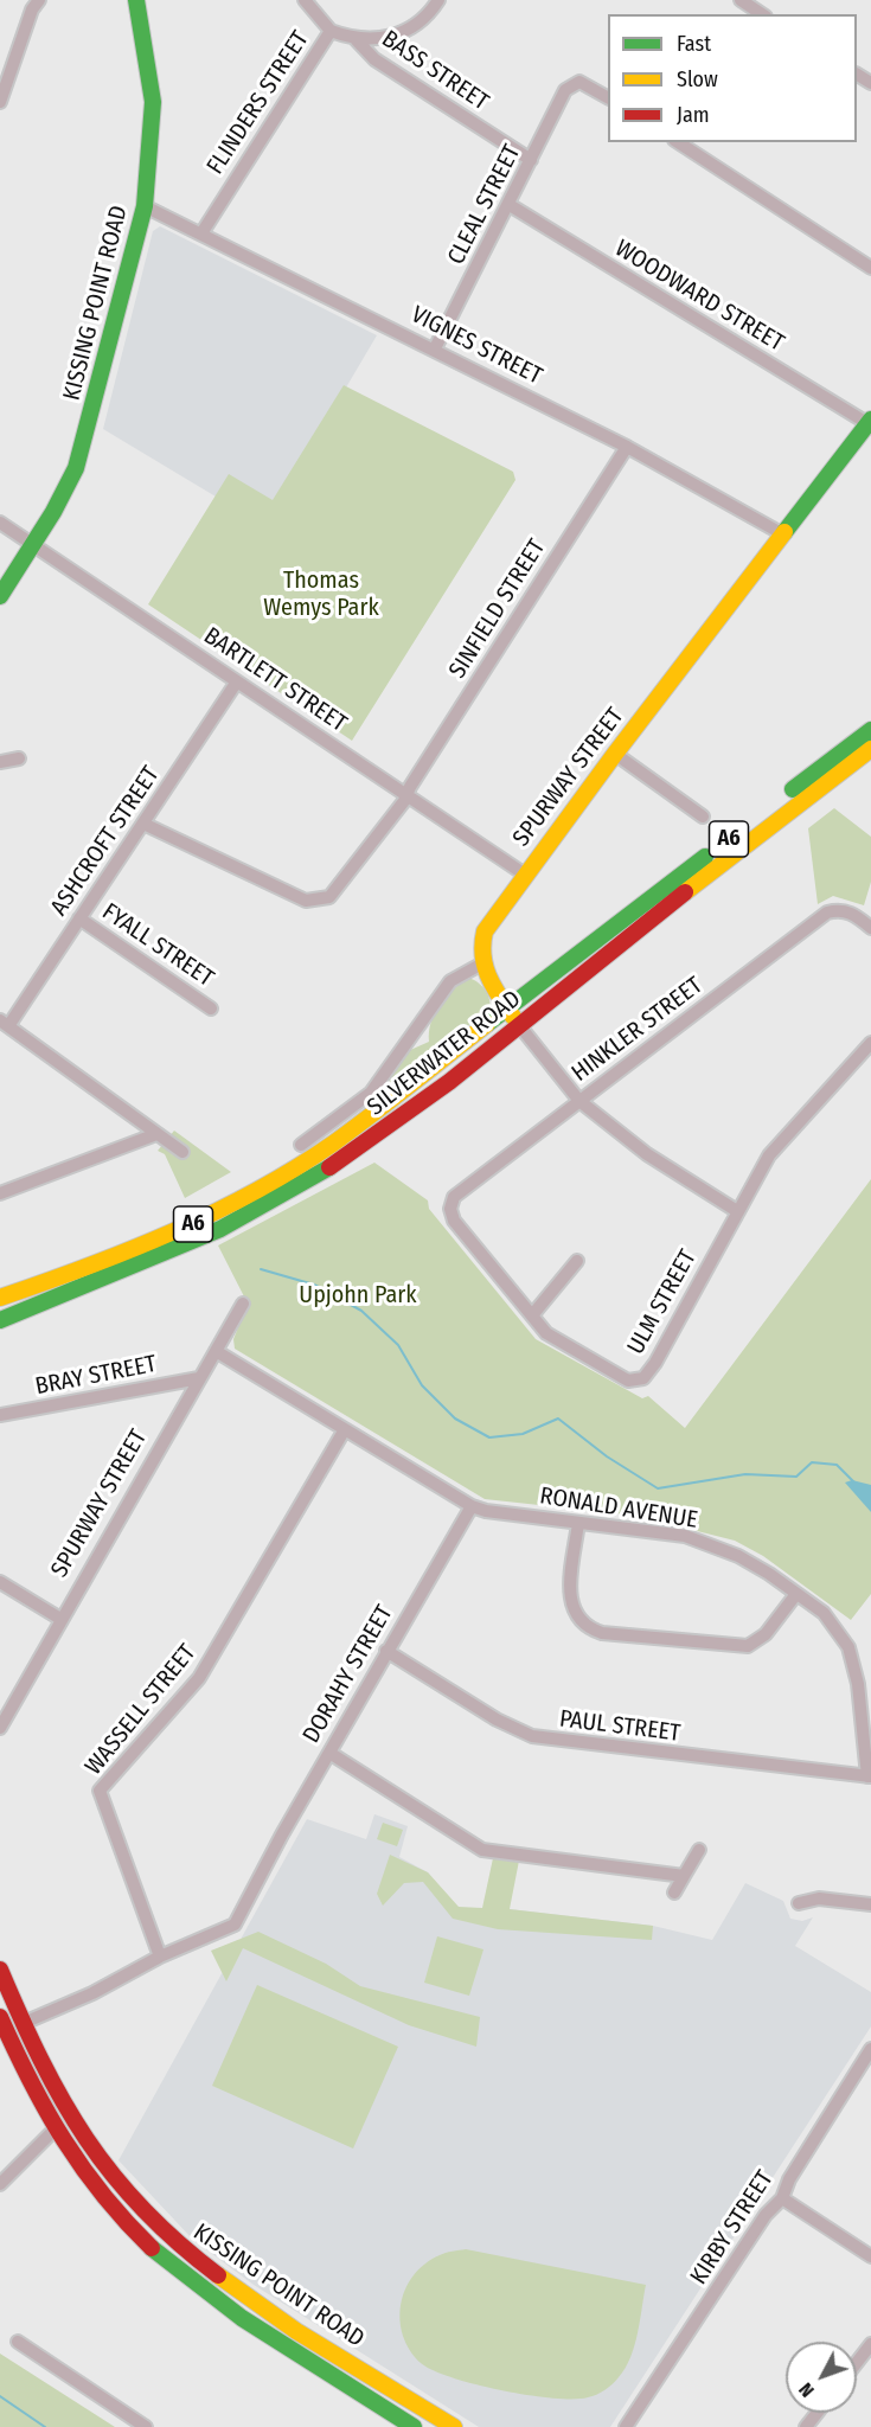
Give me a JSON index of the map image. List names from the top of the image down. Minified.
{"streets":{"main road":["KISSING POINT ROAD","SPURWAY STREET","A6","SILVERWATER ROAD"],"street":["BASS STREET","FLINDERS STREET","CLEAL STREET","WOODWARD STREET","VIGNES STREET","SINFIELD STREET","BARTLETT STREET","ASHCROFT STREET","FYALL STREET","HINKLER STREET","ULM STREET","BRAY STREET","RONALD AVENUE","DORAHY STREET","WASSELL STREET","PAUL STREET","KIRBY STREET"]},"crossings":[["BASS STREET","CLEAL STREET"],["FLINDERS STREET","VIGNES STREET"],["CLEAL STREET","WOODWARD STREET"],["CLEAL STREET","VIGNES STREET"],["WOODWARD STREET","SPURWAY STREET"],["KISSING POINT ROAD","VIGNES STREET"],["KISSING POINT ROAD","BARTLETT STREET"],["KISSING POINT ROAD","DORAHY STREET"],["VIGNES STREET","SINFIELD STREET"],["VIGNES STREET","SPURWAY STREET"],["SINFIELD STREET","BARTLETT STREET"],["SINFIELD STREET","ASHCROFT STREET"],["BARTLETT STREET","SPURWAY STREET"],["BARTLETT STREET","ASHCROFT STREET"],["SPURWAY STREET","BRAY STREET"],["ASHCROFT STREET","FYALL STREET"],["HINKLER STREET","ULM STREET"],["RONALD AVENUE","DORAHY STREET"],["RONALD AVENUE","PAUL STREET"],["DORAHY STREET","WASSELL STREET"],["DORAHY STREET","PAUL STREET"]],"parks":["Thomas Wemys Park","Upjohn Park"],"legend":["Fast","Slow","Jam"],"north":"bottom left"}
